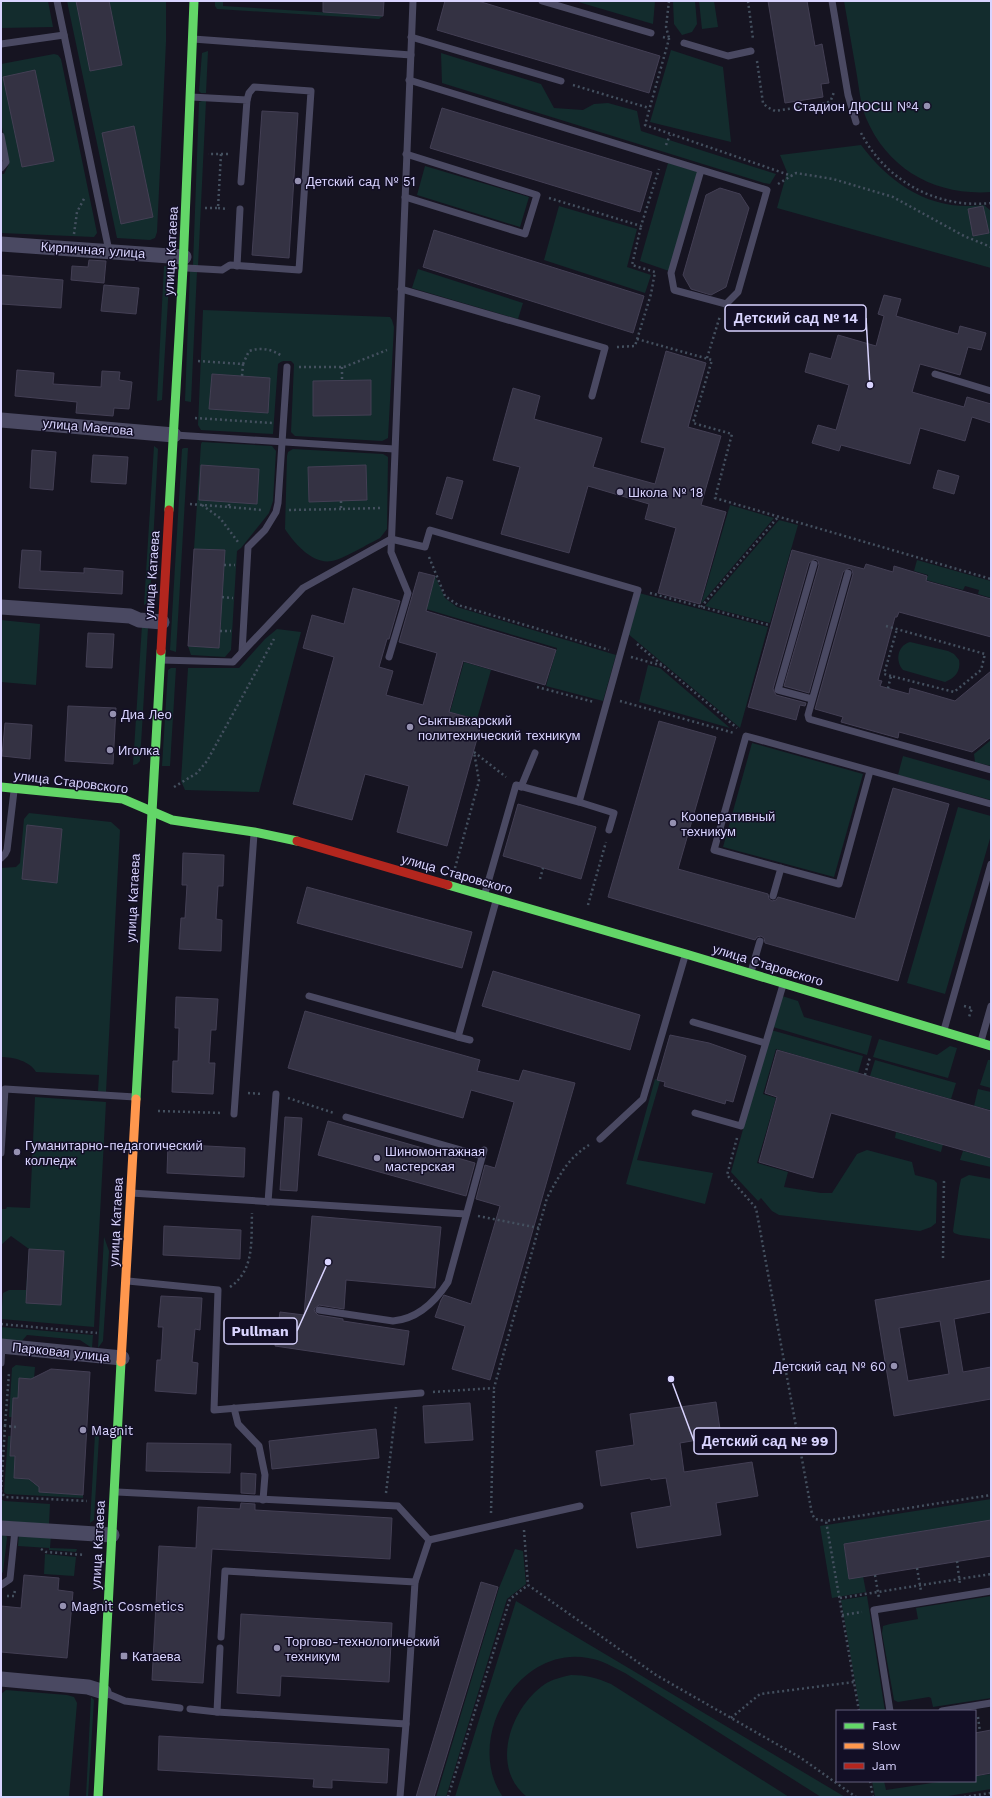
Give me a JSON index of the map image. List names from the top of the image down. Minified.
{"streets":{"street":["Кирпичная улица","улица Катаева","улица Маегова","улица Старовского","Парковая улица"]},"crossings":[["Кирпичная улица","улица Катаева"],["улица Катаева","улица Маегова"],["улица Катаева","улица Старовского"],["улица Катаева","Парковая улица"]],"places":{"other":["Стадион ДЮСШ №4","Детский сад № 51","Детский сад № 14","Школа № 18","Диа Лео","Сыктывкарский политехнический техникум","Иголка","Кооперативный техникум","Гуманитарно-педагогический колледж","Шиномонтажная мастерская","Pullman","Детский сад № 60","Детский сад № 99","Magnit","Magnit Cosmetics","Торгово-технологический техникум"],"transit":["Катаева"]},"legend":["Fast","Slow","Jam"]}
